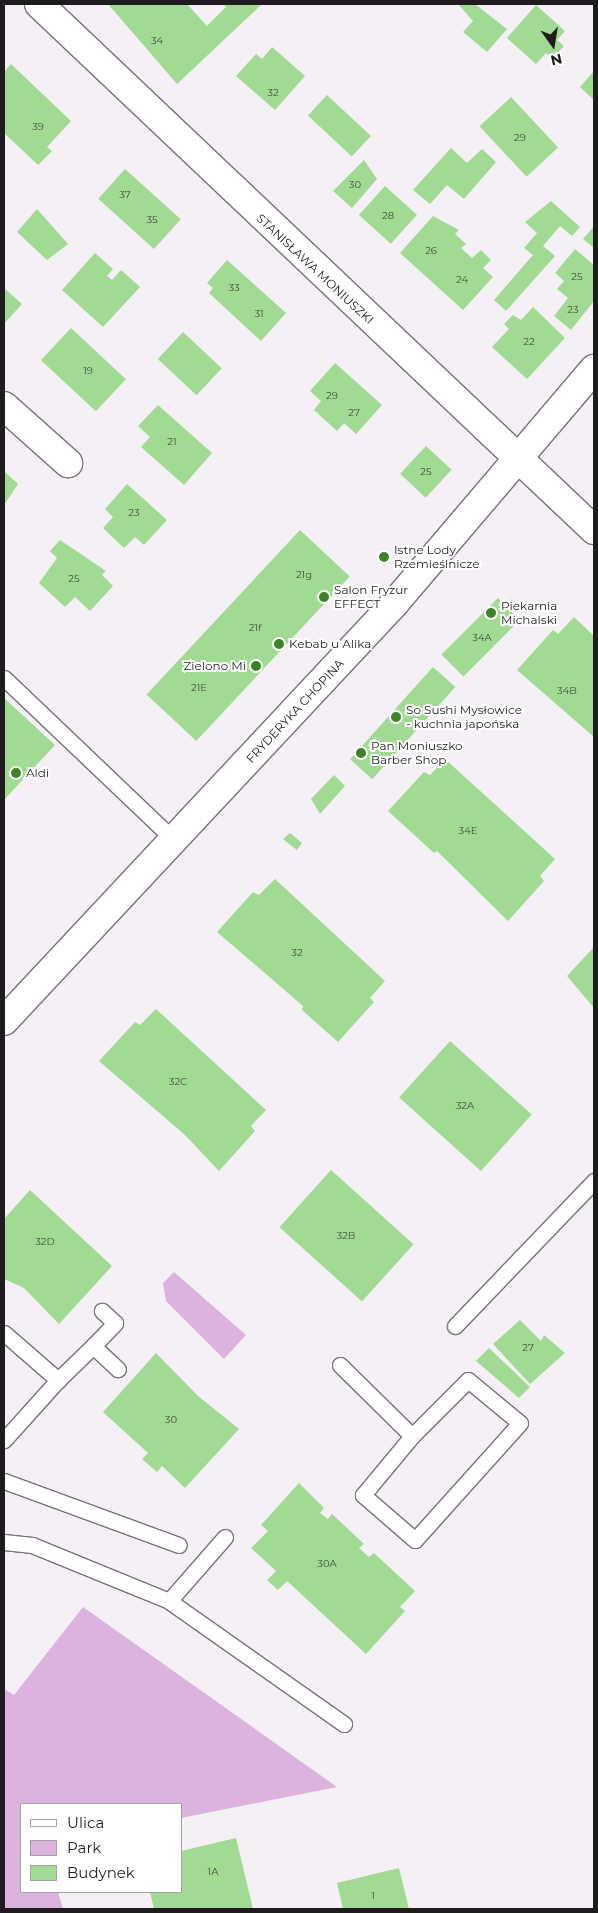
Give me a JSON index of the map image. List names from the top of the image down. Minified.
{"streets":{"street":["STANISŁAWA MONIUSZKI","FRYDERYKA CHOPINA"]},"crossings":[["STANISŁAWA MONIUSZKI","FRYDERYKA CHOPINA"]],"places":["Istne Lody Rzemieślnicze","Salon Fryzur EFFECT","Piekarnia Michalski","Kebab u Alika","Zielono Mi","So Sushi Mysłowice - kuchnia japońska","Pan Moniuszko Barber Shop","Aldi"],"house_numbers":["34","32","39","29","30","37","28","35","26","25","24","33","23","31","22","19","29","27","21","25","23","21g","25","21f","34A","21E","34B","34E","32","32C","32A","32B","32D","27","30","30A","1A","1"],"legend":["Ulica","Park","Budynek"],"north":"bottom"}
